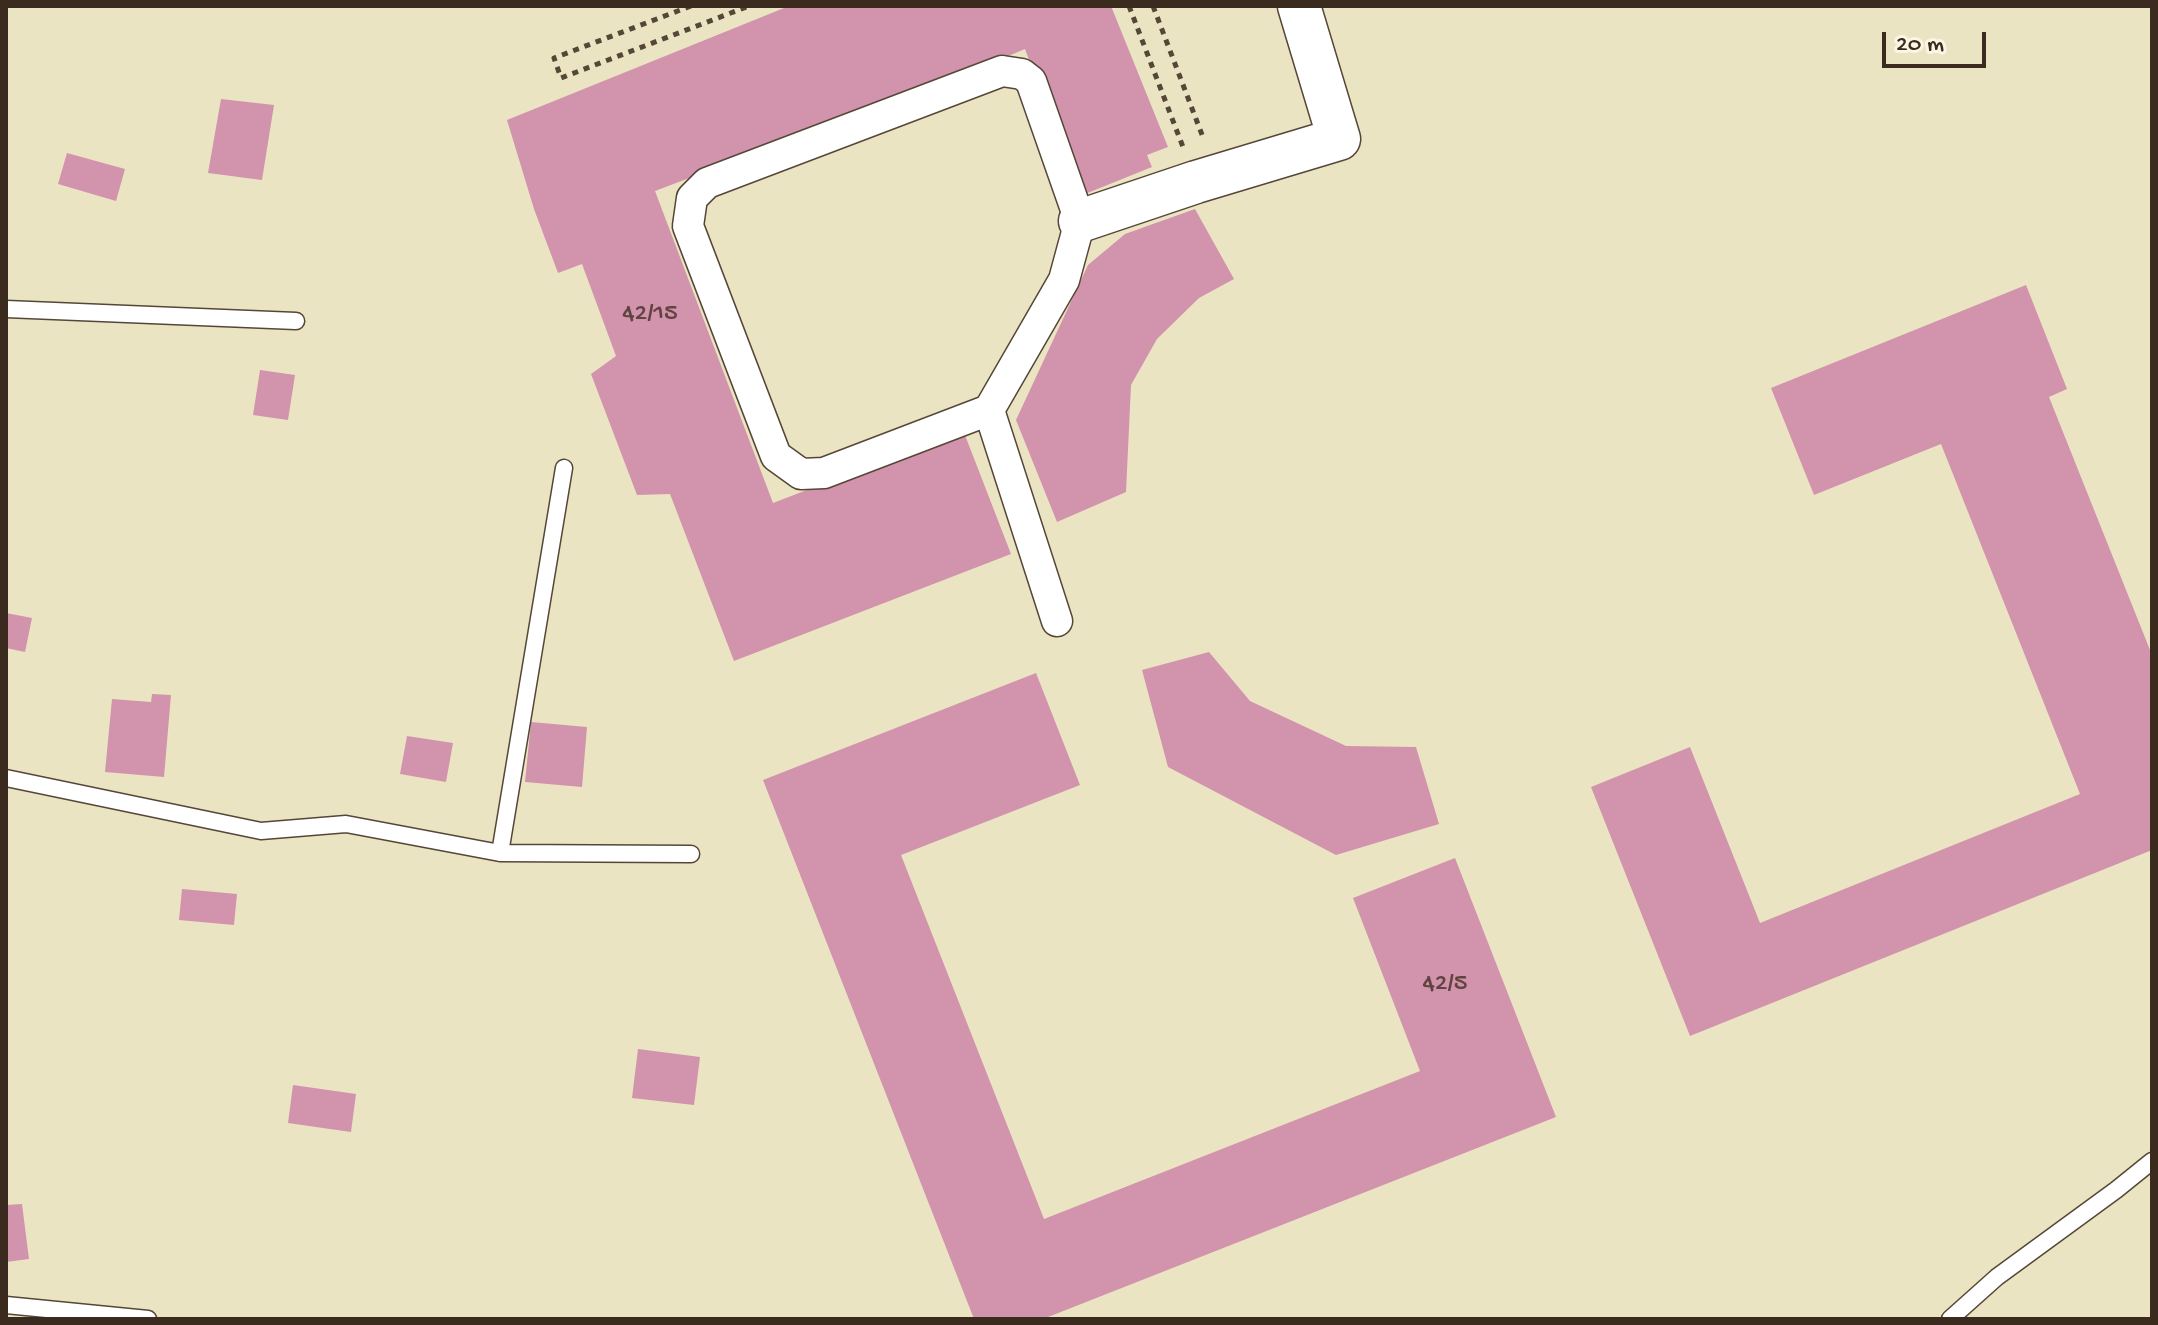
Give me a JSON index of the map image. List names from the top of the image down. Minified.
{"house_numbers":["42/15","42/5"],"scale_bar":"20 m"}
